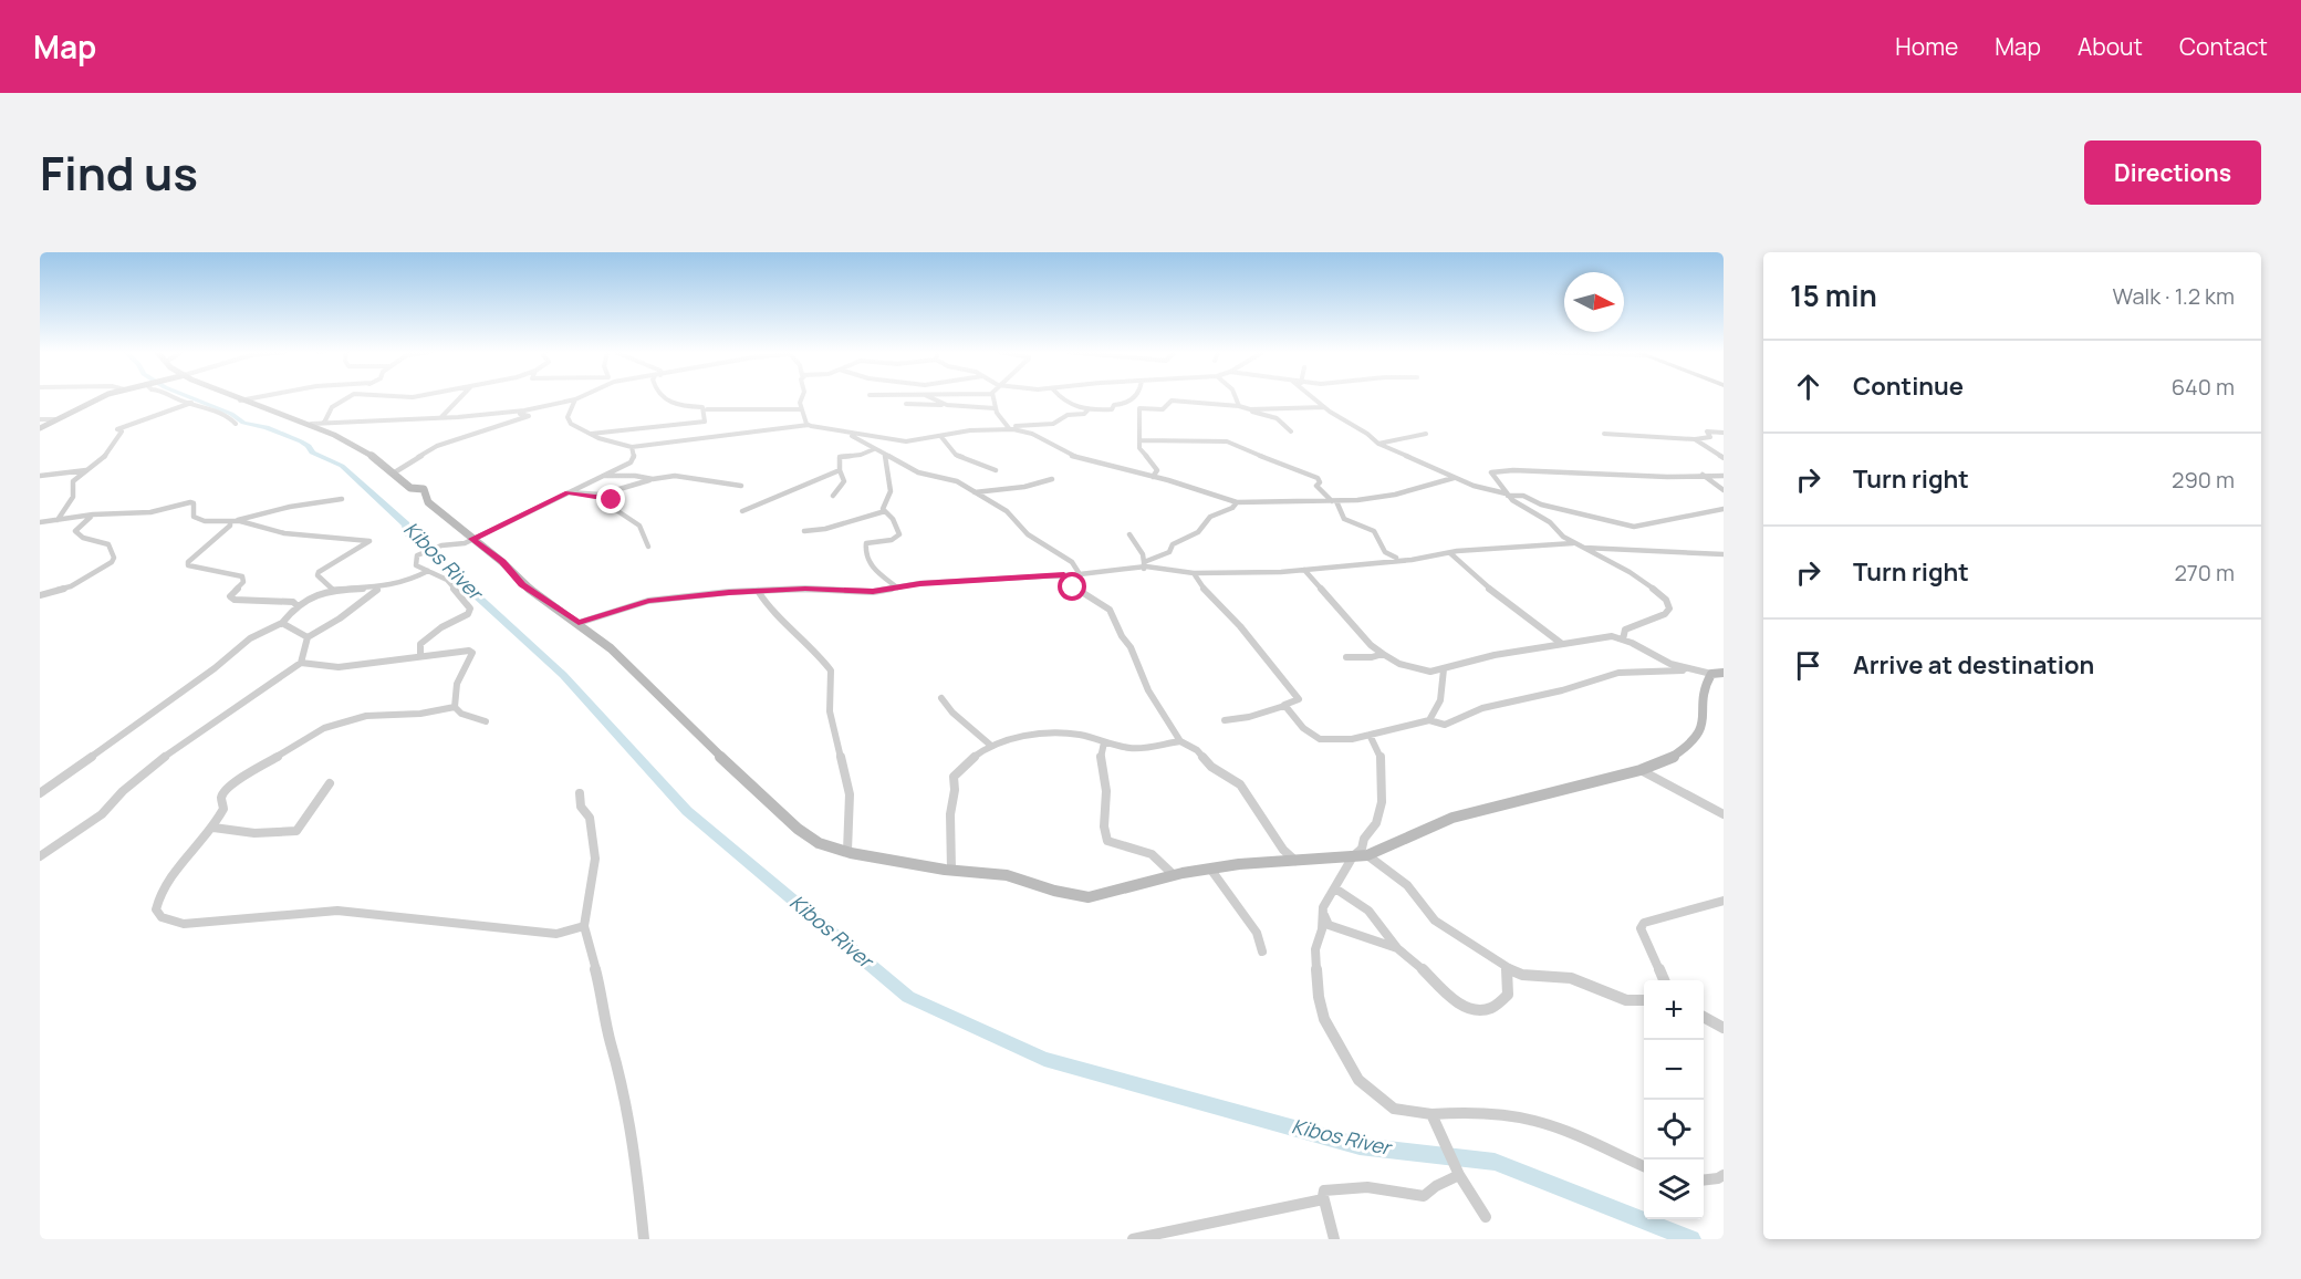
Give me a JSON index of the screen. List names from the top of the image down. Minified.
{"water":["Kibos River"],"north":"right","page":{"header":"Map","nav":["Home","Map","About","Contact"],"title":"Find us","buttons":"Directions","heading":["15 min","Walk · 1.2 km"],"list":[["Continue","640 m"],["Turn right","290 m"],["Turn right","270 m"],"Arrive at destination"],"map_buttons":["+","−"]}}
